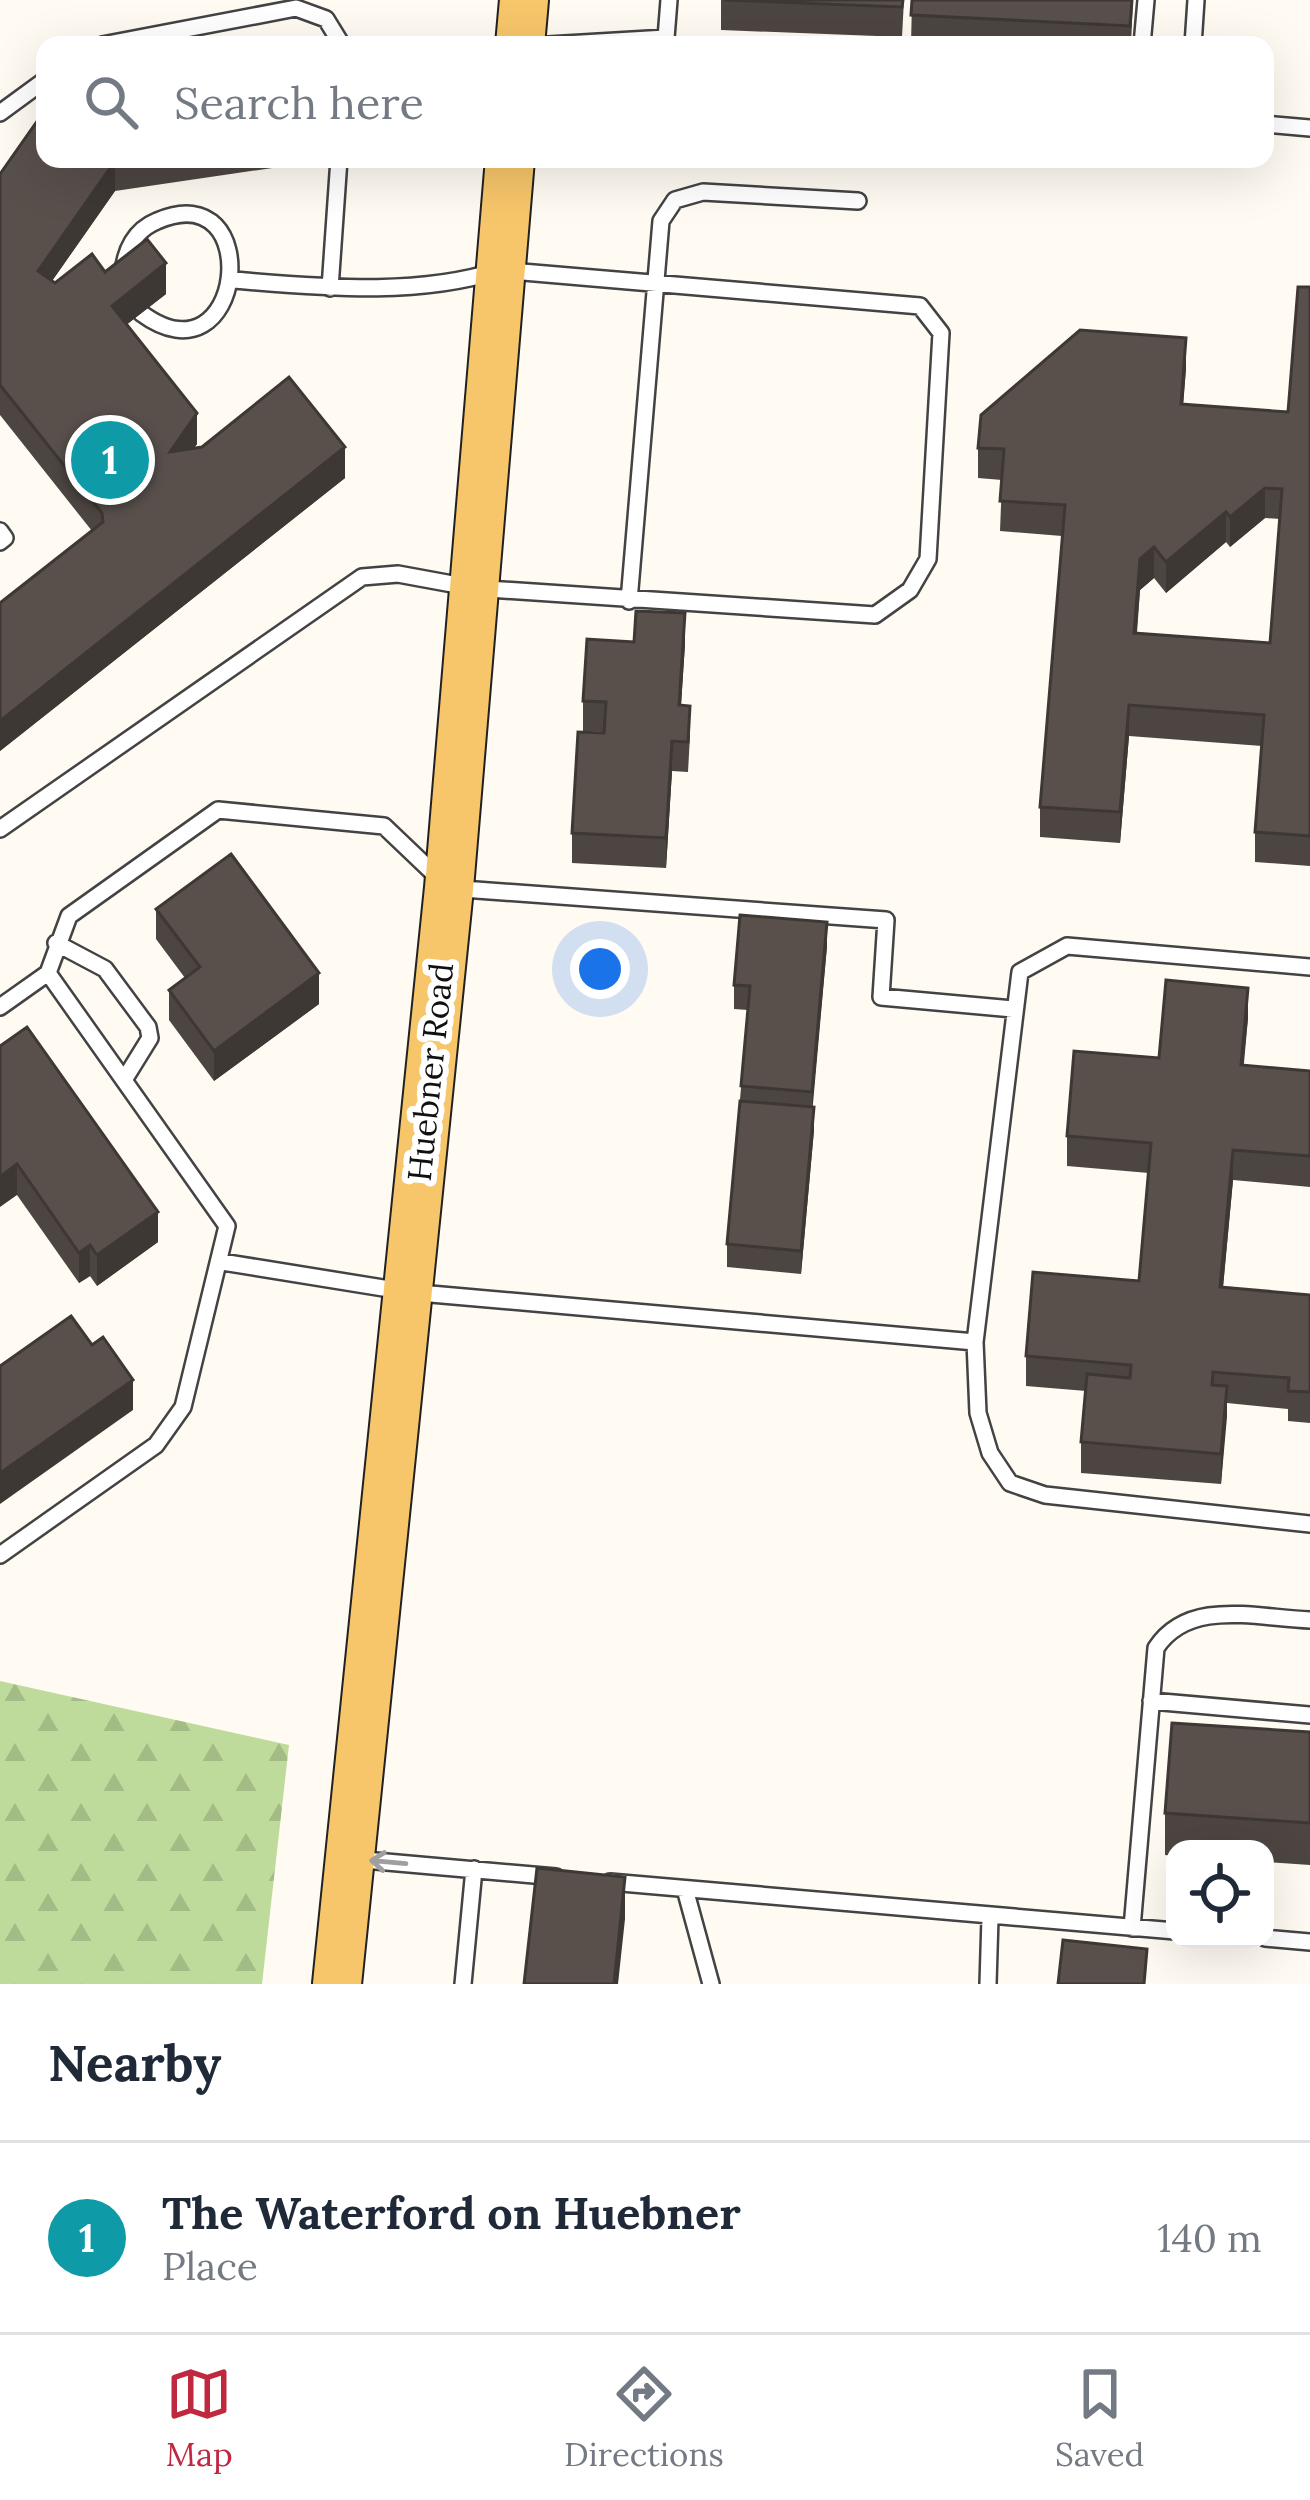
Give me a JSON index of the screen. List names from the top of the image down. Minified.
{"streets":{"main road":["Huebner Road"]},"page":{"search":"Search here","pins":"1","heading":"Nearby","list":[{"mark":"1","name":"The Waterford on Huebner","note":"Place","value":"140 m"}],"nav":["Map","Directions","Saved"]}}
